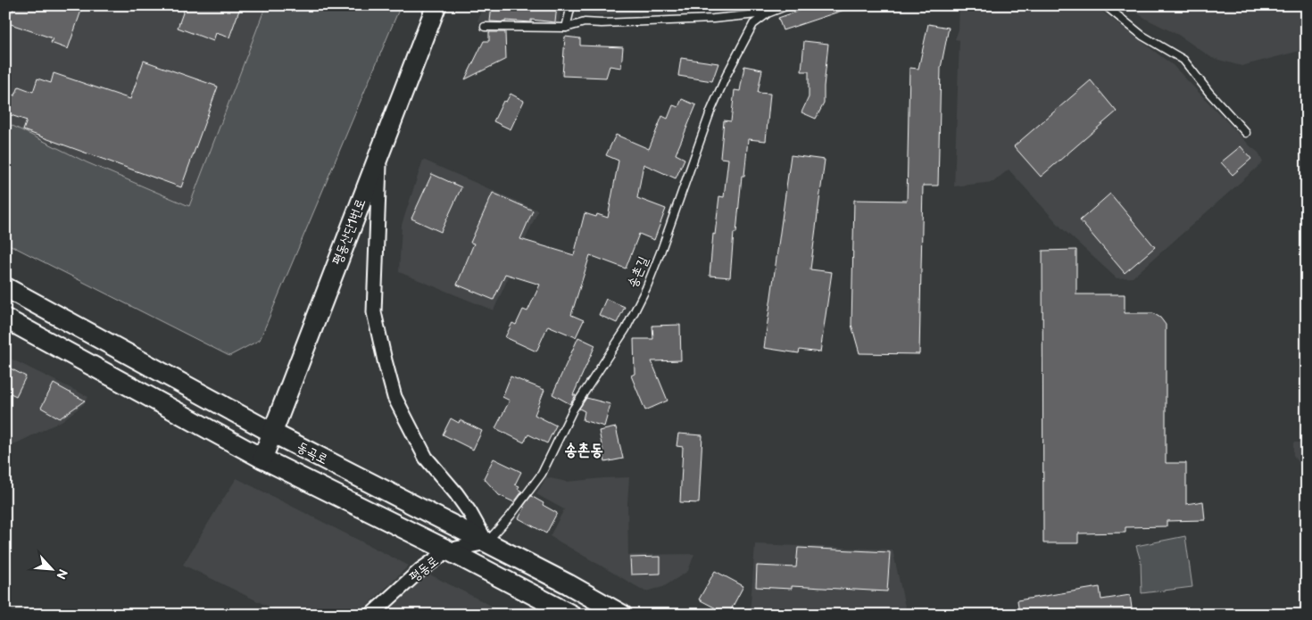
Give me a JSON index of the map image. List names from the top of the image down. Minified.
{"streets":{"main road":["평동산단1번로","동곡로"],"street":["평동로"],"lane":["송촌길"]},"crossings":[["평동산단1번로","동곡로"],["송촌길","동곡로"],["송촌길","평동로"],["동곡로","평동로"]],"districts":["송촌동"],"north":"bottom right"}
